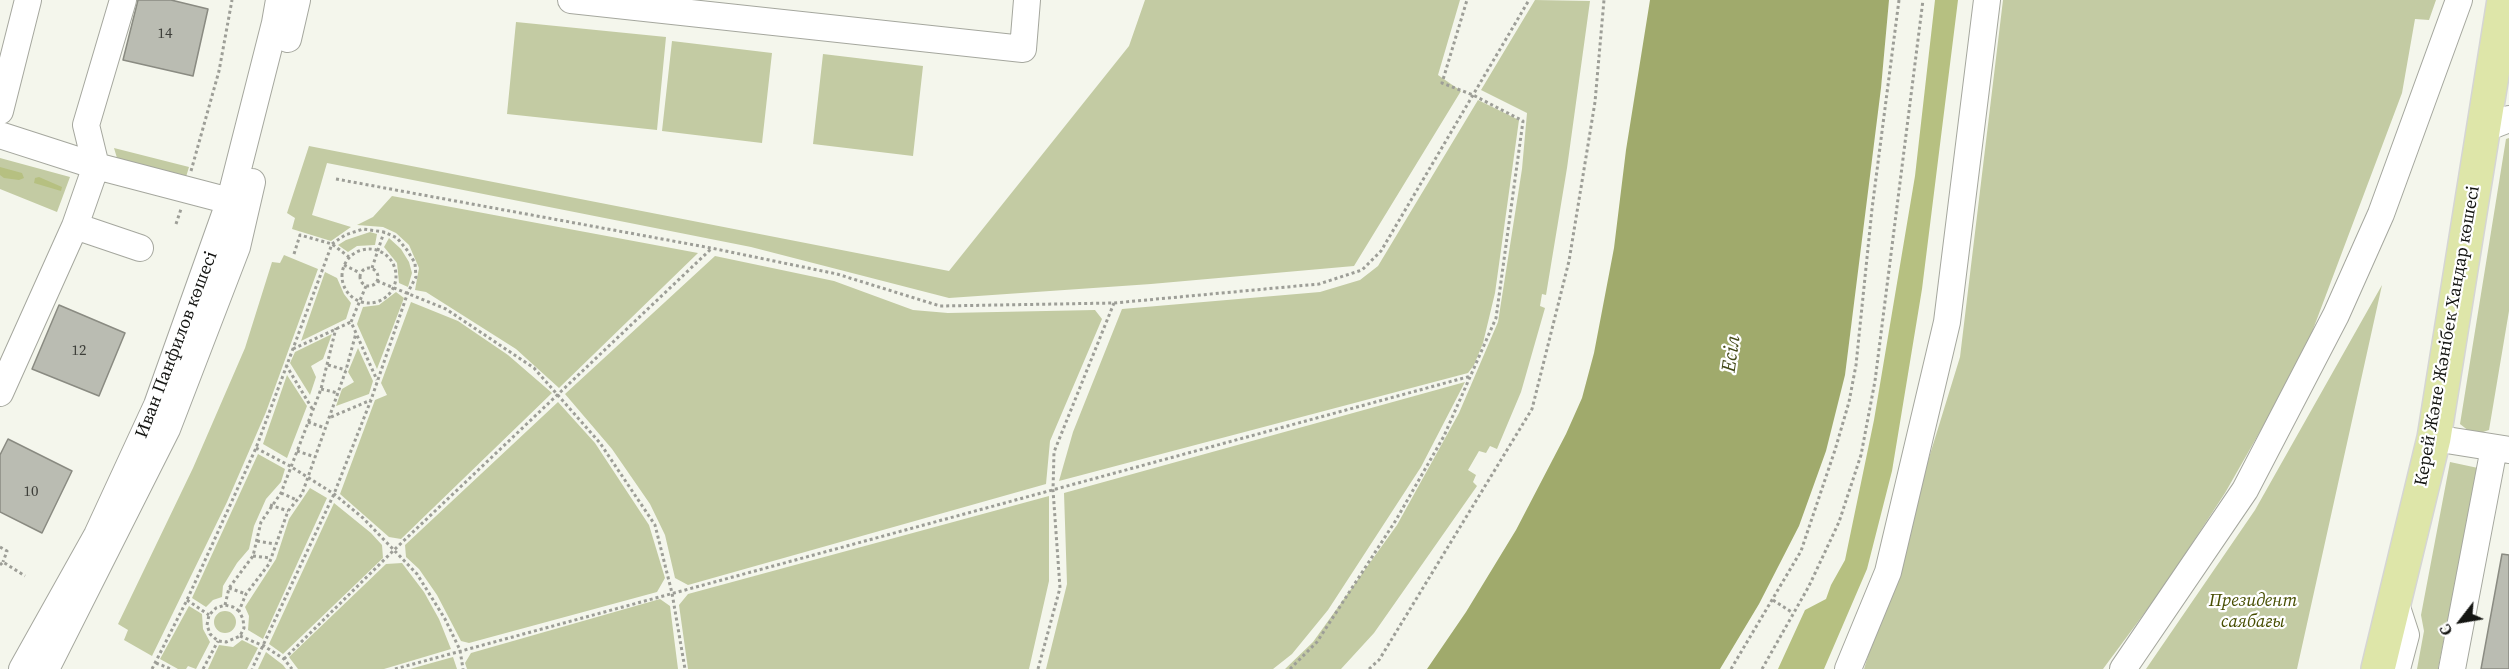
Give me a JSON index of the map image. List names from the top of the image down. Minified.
{"streets":{"main road":["Керей Және Жәнібек Хандар көшесі"],"street":["Иван Панфилов көшесі"]},"water":["Есіл"],"parks":["Президент саябағы"],"house_numbers":["14","12","10"],"north":"bottom left"}
